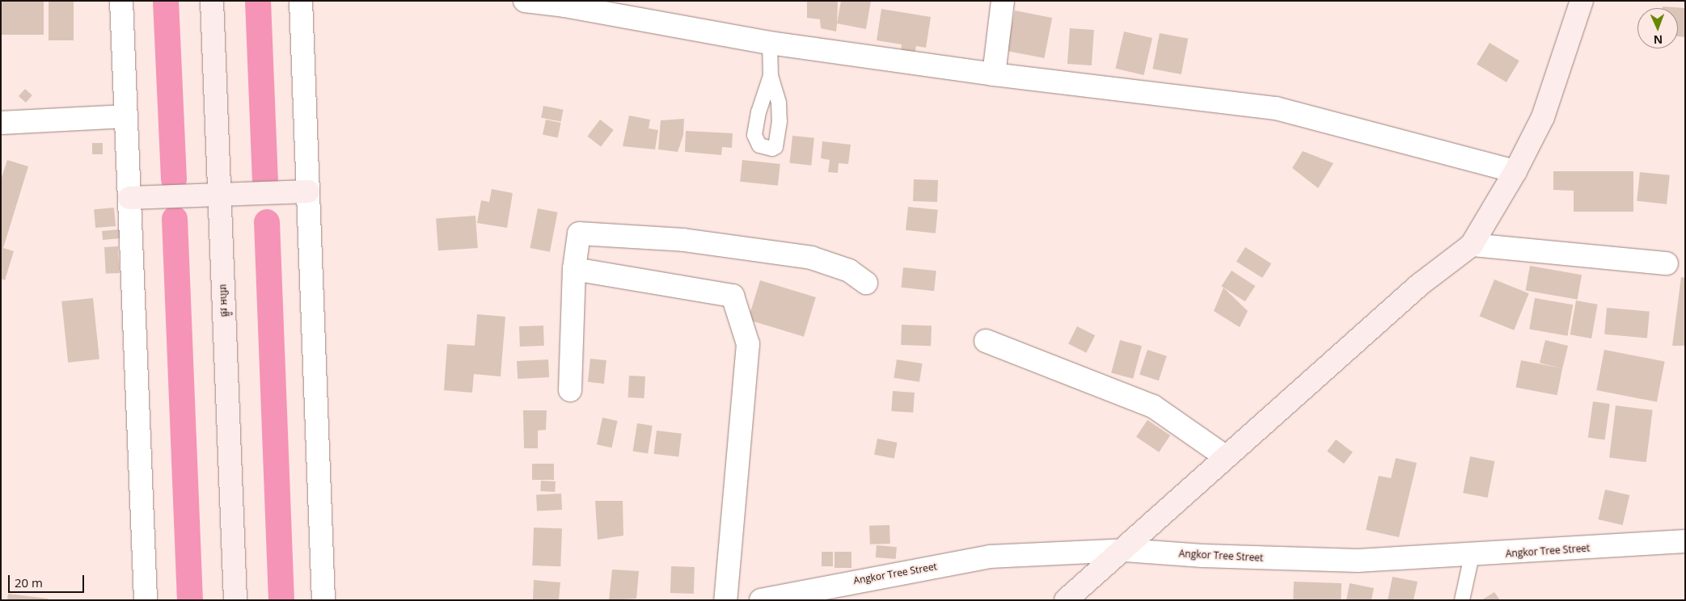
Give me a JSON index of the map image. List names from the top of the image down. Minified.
{"streets":{"street":["ផ្លូវ អប្សរា","Angkor Tree Street"]},"scale_bar":"20 m","north":"bottom"}
